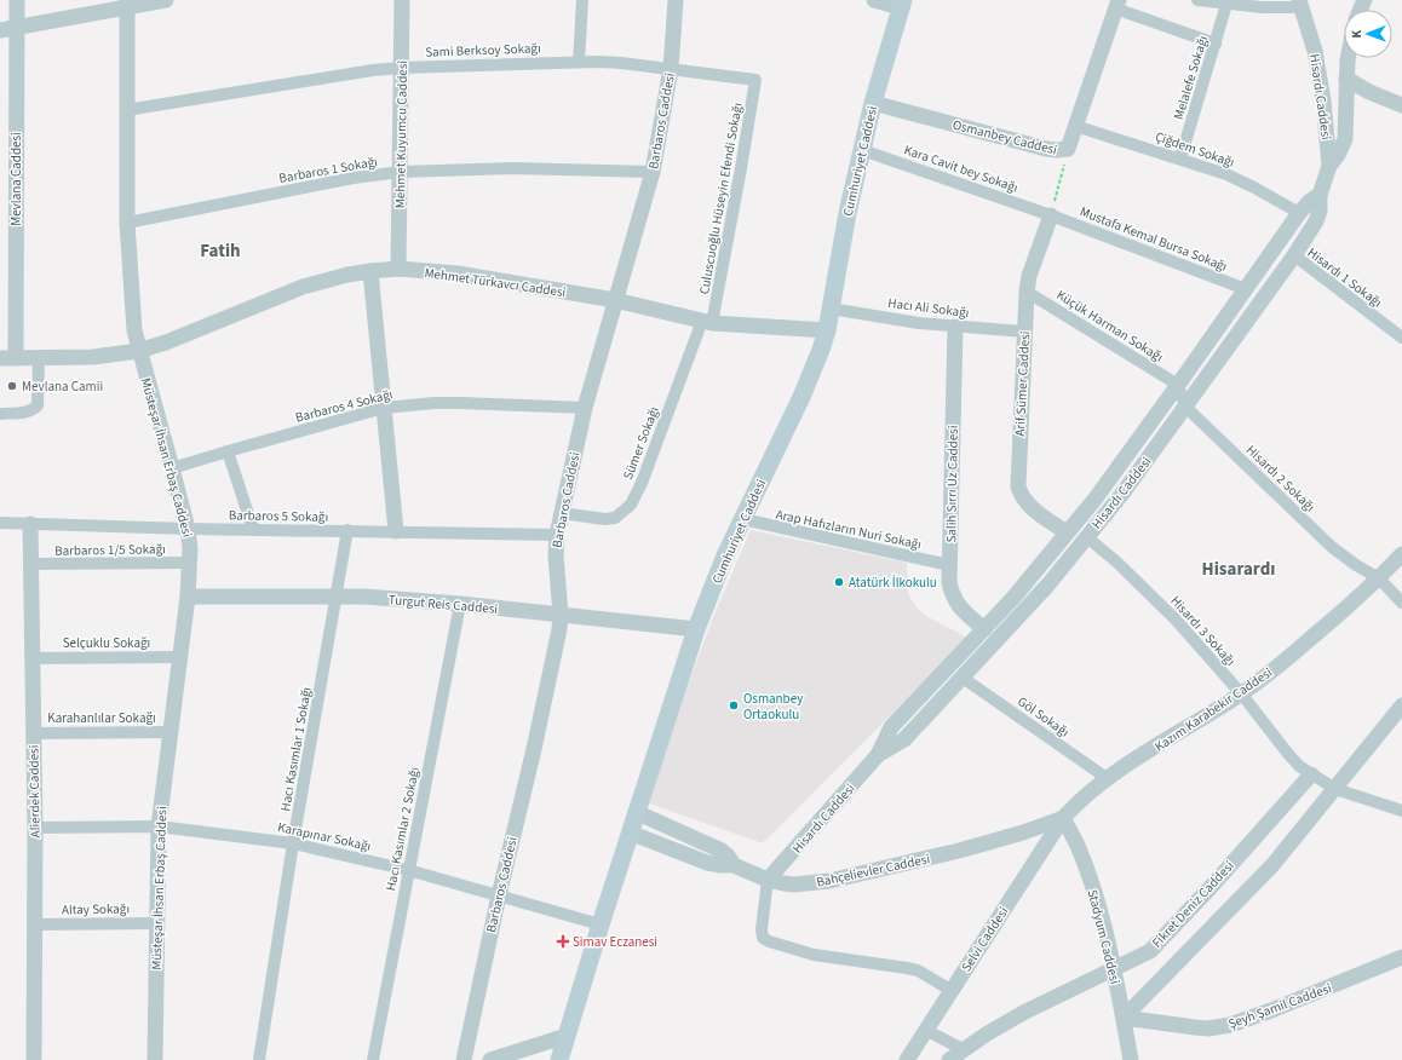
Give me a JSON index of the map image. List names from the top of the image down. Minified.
{"streets":{"main road":["Cumhuriyet Caddesi"],"street":["Sami Berksoy Sokağı","Melalefe Sokağı","Hisardı Caddesi","Barbaros Caddesi","Mehmet Kuyumcu Caddesi","Osmanbey Caddesi","Çiğdem Sokağı","Kara Cavit bey Sokağı","Barbaros 1 Sokağı","Mevlana Caddesi","Culuscuoğlu Hüseyin Efendi Sokağı","Mustafa Kemal Bursa Sokağı","Hisardı 1 Sokağı","Mehmet Türkavcı Caddesi","Hacı Ali Sokağı","Küçük Harman Sokağı","Arif Sümer Caddesi","Barbaros 4 Sokağı","Sümer Sokağı","Müsteşar İhsan Erbaş Caddesi","Hisardı 2 Sokağı","Salih Sırrı Uz Caddesi","Barbaros 5 Sokağı","Arap Hafızların Nuri Sokağı","Barbaros 1/5 Sokağı","Turgut Reis Caddesi","Hisardı 3 Sokağı","Selçuklu Sokağı","Kazım Karabekir Caddesi","Göl Sokağı","Karahanlılar Sokağı","Hacı Kasımlar 1 Sokağı","Alierdek Caddesi","Hacı Kasımlar 2 Sokağı","Karapınar Sokağı","Bahçelievler Caddesi","Fikret Deniz Caddesi","Altay Sokağı","Stadyum Caddesi","Selvi Caddesi","Şeyh Şamil Caddesi"]},"crossings":[["Sami Berksoy Sokağı","Barbaros Caddesi"],["Sami Berksoy Sokağı","Mehmet Kuyumcu Caddesi"],["Sami Berksoy Sokağı","Culuscuoğlu Hüseyin Efendi Sokağı"],["Sami Berksoy Sokağı","Müsteşar İhsan Erbaş Caddesi"],["Melalefe Sokağı","Çiğdem Sokağı"],["Hisardı Caddesi","Çiğdem Sokağı"],["Hisardı Caddesi","Mustafa Kemal Bursa Sokağı"],["Hisardı Caddesi","Hisardı 1 Sokağı"],["Hisardı Caddesi","Küçük Harman Sokağı"],["Hisardı Caddesi","Arif Sümer Caddesi"],["Hisardı Caddesi","Hisardı 2 Sokağı"],["Hisardı Caddesi","Salih Sırrı Uz Caddesi"],["Hisardı Caddesi","Hisardı 3 Sokağı"],["Hisardı Caddesi","Göl Sokağı"],["Hisardı Caddesi","Bahçelievler Caddesi"],["Barbaros Caddesi","Barbaros 1 Sokağı"],["Barbaros Caddesi","Mehmet Türkavcı Caddesi"],["Barbaros Caddesi","Barbaros 4 Sokağı"],["Barbaros Caddesi","Sümer Sokağı"],["Barbaros Caddesi","Barbaros 5 Sokağı"],["Barbaros Caddesi","Turgut Reis Caddesi"],["Barbaros Caddesi","Karapınar Sokağı"],["Mehmet Kuyumcu Caddesi","Barbaros 1 Sokağı"],["Mehmet Kuyumcu Caddesi","Mehmet Türkavcı Caddesi"],["Osmanbey Caddesi","Çiğdem Sokağı"],["Osmanbey Caddesi","Cumhuriyet Caddesi"],["Cumhuriyet Caddesi","Kara Cavit bey Sokağı"],["Cumhuriyet Caddesi","Mehmet Türkavcı Caddesi"],["Cumhuriyet Caddesi","Hacı Ali Sokağı"],["Cumhuriyet Caddesi","Arap Hafızların Nuri Sokağı"],["Cumhuriyet Caddesi","Turgut Reis Caddesi"],["Cumhuriyet Caddesi","Karapınar Sokağı"],["Cumhuriyet Caddesi","Bahçelievler Caddesi"],["Kara Cavit bey Sokağı","Mustafa Kemal Bursa Sokağı"],["Kara Cavit bey Sokağı","Arif Sümer Caddesi"],["Barbaros 1 Sokağı","Müsteşar İhsan Erbaş Caddesi"],["Mevlana Caddesi","Mehmet Türkavcı Caddesi"],["Culuscuoğlu Hüseyin Efendi Sokağı","Mehmet Türkavcı Caddesi"],["Culuscuoğlu Hüseyin Efendi Sokağı","Sümer Sokağı"],["Mustafa Kemal Bursa Sokağı","Arif Sümer Caddesi"],["Mehmet Türkavcı Caddesi","Sümer Sokağı"],["Mehmet Türkavcı Caddesi","Müsteşar İhsan Erbaş Caddesi"],["Hacı Ali Sokağı","Arif Sümer Caddesi"],["Hacı Ali Sokağı","Salih Sırrı Uz Caddesi"],["Küçük Harman Sokağı","Arif Sümer Caddesi"],["Küçük Harman Sokağı","Hisardı 2 Sokağı"],["Barbaros 4 Sokağı","Müsteşar İhsan Erbaş Caddesi"],["Müsteşar İhsan Erbaş Caddesi","Barbaros 5 Sokağı"],["Müsteşar İhsan Erbaş Caddesi","Barbaros 1/5 Sokağı"],["Müsteşar İhsan Erbaş Caddesi","Turgut Reis Caddesi"],["Müsteşar İhsan Erbaş Caddesi","Selçuklu Sokağı"],["Müsteşar İhsan Erbaş Caddesi","Karahanlılar Sokağı"],["Müsteşar İhsan Erbaş Caddesi","Karapınar Sokağı"],["Müsteşar İhsan Erbaş Caddesi","Altay Sokağı"],["Hisardı 2 Sokağı","Kazım Karabekir Caddesi"],["Salih Sırrı Uz Caddesi","Arap Hafızların Nuri Sokağı"],["Barbaros 5 Sokağı","Hacı Kasımlar 1 Sokağı"],["Barbaros 5 Sokağı","Alierdek Caddesi"],["Barbaros 1/5 Sokağı","Alierdek Caddesi"],["Turgut Reis Caddesi","Hacı Kasımlar 1 Sokağı"],["Turgut Reis Caddesi","Hacı Kasımlar 2 Sokağı"],["Hisardı 3 Sokağı","Kazım Karabekir Caddesi"],["Hisardı 3 Sokağı","Fikret Deniz Caddesi"],["Selçuklu Sokağı","Alierdek Caddesi"],["Kazım Karabekir Caddesi","Göl Sokağı"],["Kazım Karabekir Caddesi","Bahçelievler Caddesi"],["Kazım Karabekir Caddesi","Stadyum Caddesi"],["Kazım Karabekir Caddesi","Selvi Caddesi"],["Karahanlılar Sokağı","Alierdek Caddesi"],["Hacı Kasımlar 1 Sokağı","Karapınar Sokağı"],["Alierdek Caddesi","Karapınar Sokağı"],["Alierdek Caddesi","Altay Sokağı"],["Hacı Kasımlar 2 Sokağı","Karapınar Sokağı"],["Bahçelievler Caddesi","Stadyum Caddesi"],["Bahçelievler Caddesi","Selvi Caddesi"],["Fikret Deniz Caddesi","Stadyum Caddesi"],["Stadyum Caddesi","Selvi Caddesi"],["Stadyum Caddesi","Şeyh Şamil Caddesi"]],"districts":["Fatih","Hisarardı"],"places":{"other":["Mevlana Camii","Atatürk İlkokulu","Osmanbey Ortaokulu"],"health":["Simav Eczanesi"]},"north":"left"}
